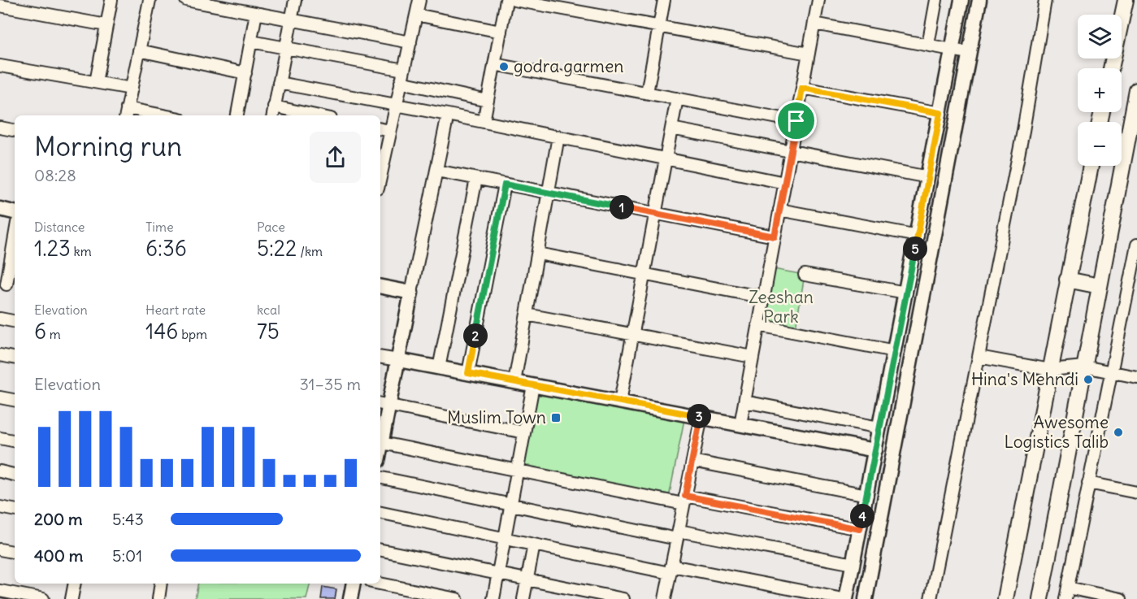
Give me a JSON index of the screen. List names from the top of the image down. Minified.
{"parks":["Zeeshan Park"],"places":{"other":["godra garmen","Hina's Mehndi","Awesome Logistics Talib"],"transit":["Muslim Town"]},"page":{"map_buttons":["+","−"],"heading":["Morning run","08:28"],"pins":["1","5","2","3","4"],"stats":[["Distance","1.23 km"],["Time","6:36"],["Pace","5:22 /km"],["Elevation","6 m"],["Heart rate","146 bpm"],["kcal","75"]],"chart":["Elevation","31–35 m"],"list":[{"name":"200 m","note":"5:43"},{"name":"400 m","note":"5:01"}]}}
